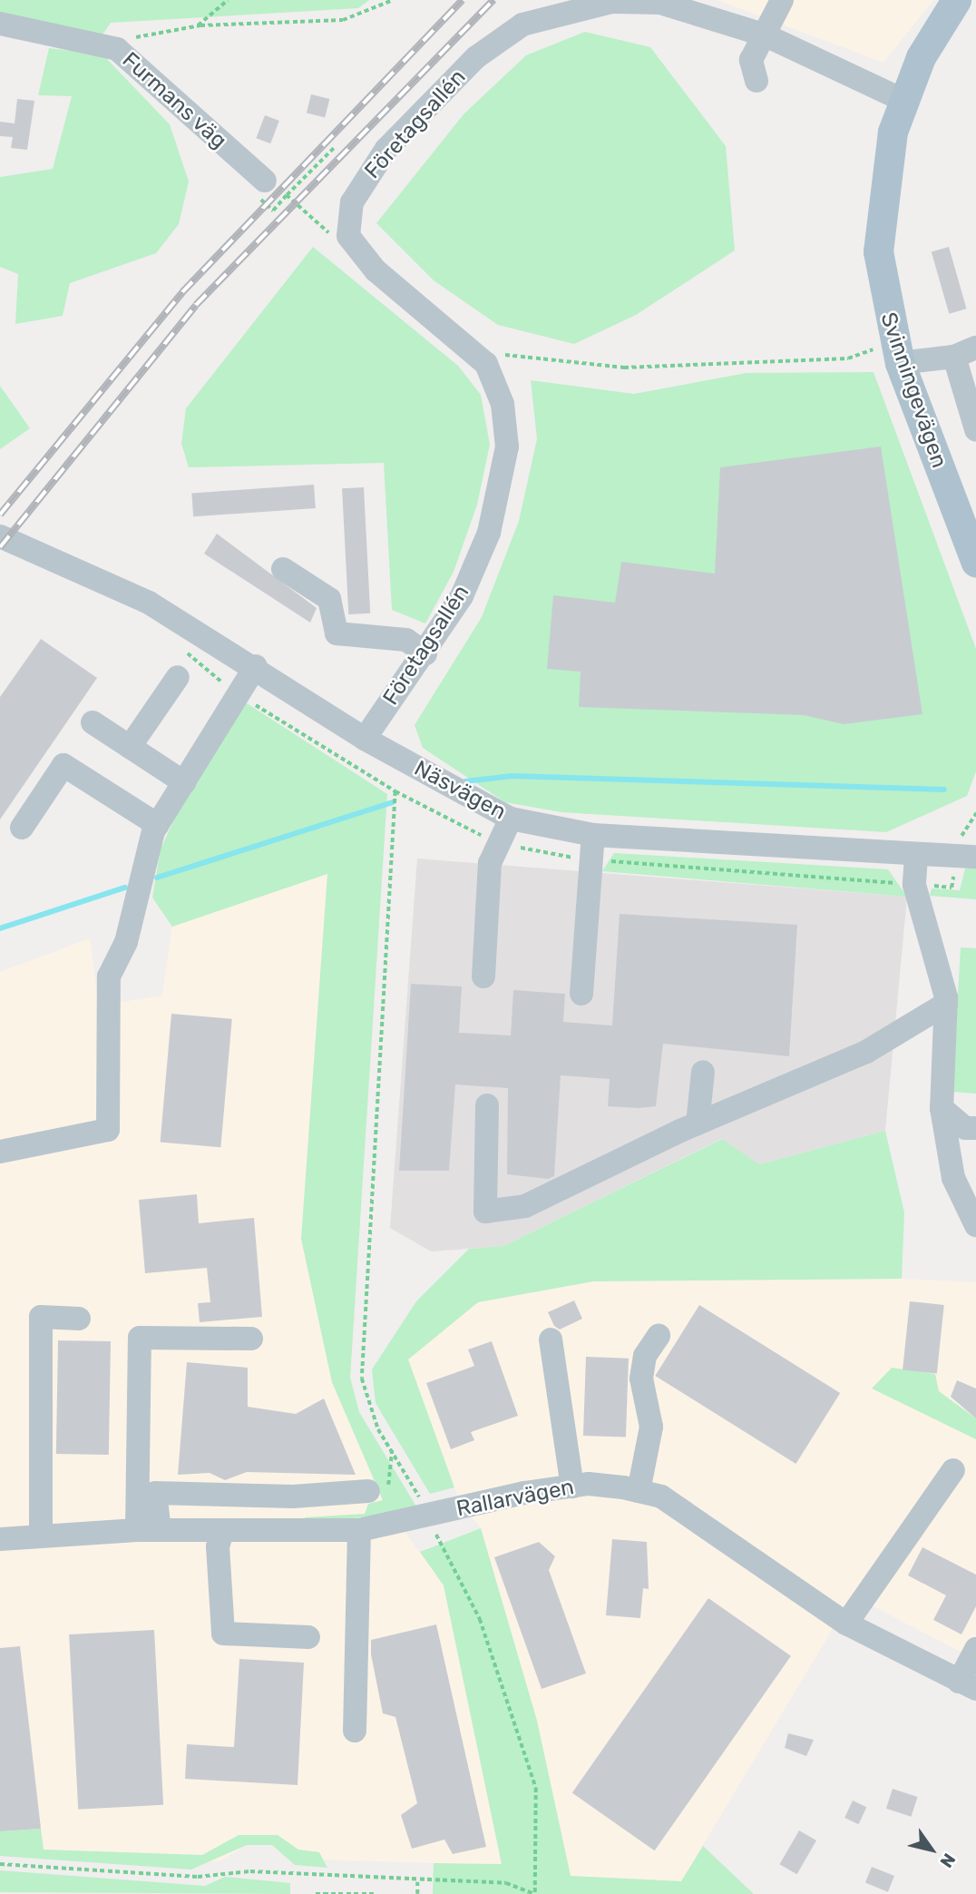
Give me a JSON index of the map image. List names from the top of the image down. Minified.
{"streets":{"main road":["Svinningevägen"],"street":["Furmans väg","Företagsallén","Näsvägen","Rallarvägen"]},"crossings":[["Företagsallén","Svinningevägen"],["Företagsallén","Näsvägen"]],"north":"bottom right"}
